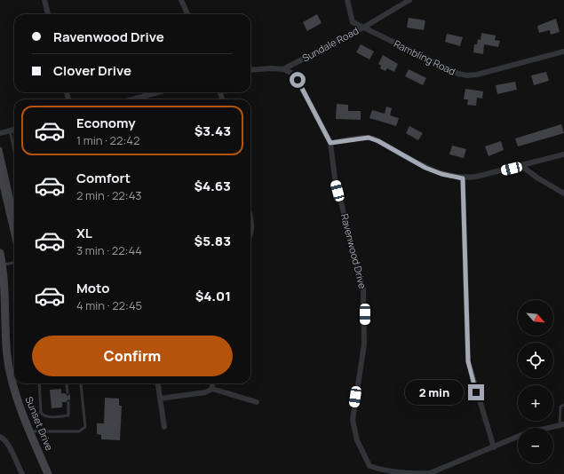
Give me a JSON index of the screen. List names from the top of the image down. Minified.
{"streets":{"main road":["Sunset Drive"],"street":["Sundale Road","Rambling Road","Ravenwood Drive"]},"crossings":[["Sundale Road","Rambling Road"],["Sundale Road","Ravenwood Drive"]],"north":"bottom right","page":{"banner":["Ravenwood Drive","Clover Drive"],"list":[{"name":"Economy","note":"1 min · 22:42","value":"$3.43"},{"name":"Comfort","note":"2 min · 22:43","value":"$4.63"},{"name":"XL","note":"3 min · 22:44","value":"$5.83"},{"name":"Moto","note":"4 min · 22:45","value":"$4.01"}],"map_buttons":["+","−"],"buttons":"Confirm","bubble":"2 min"}}
